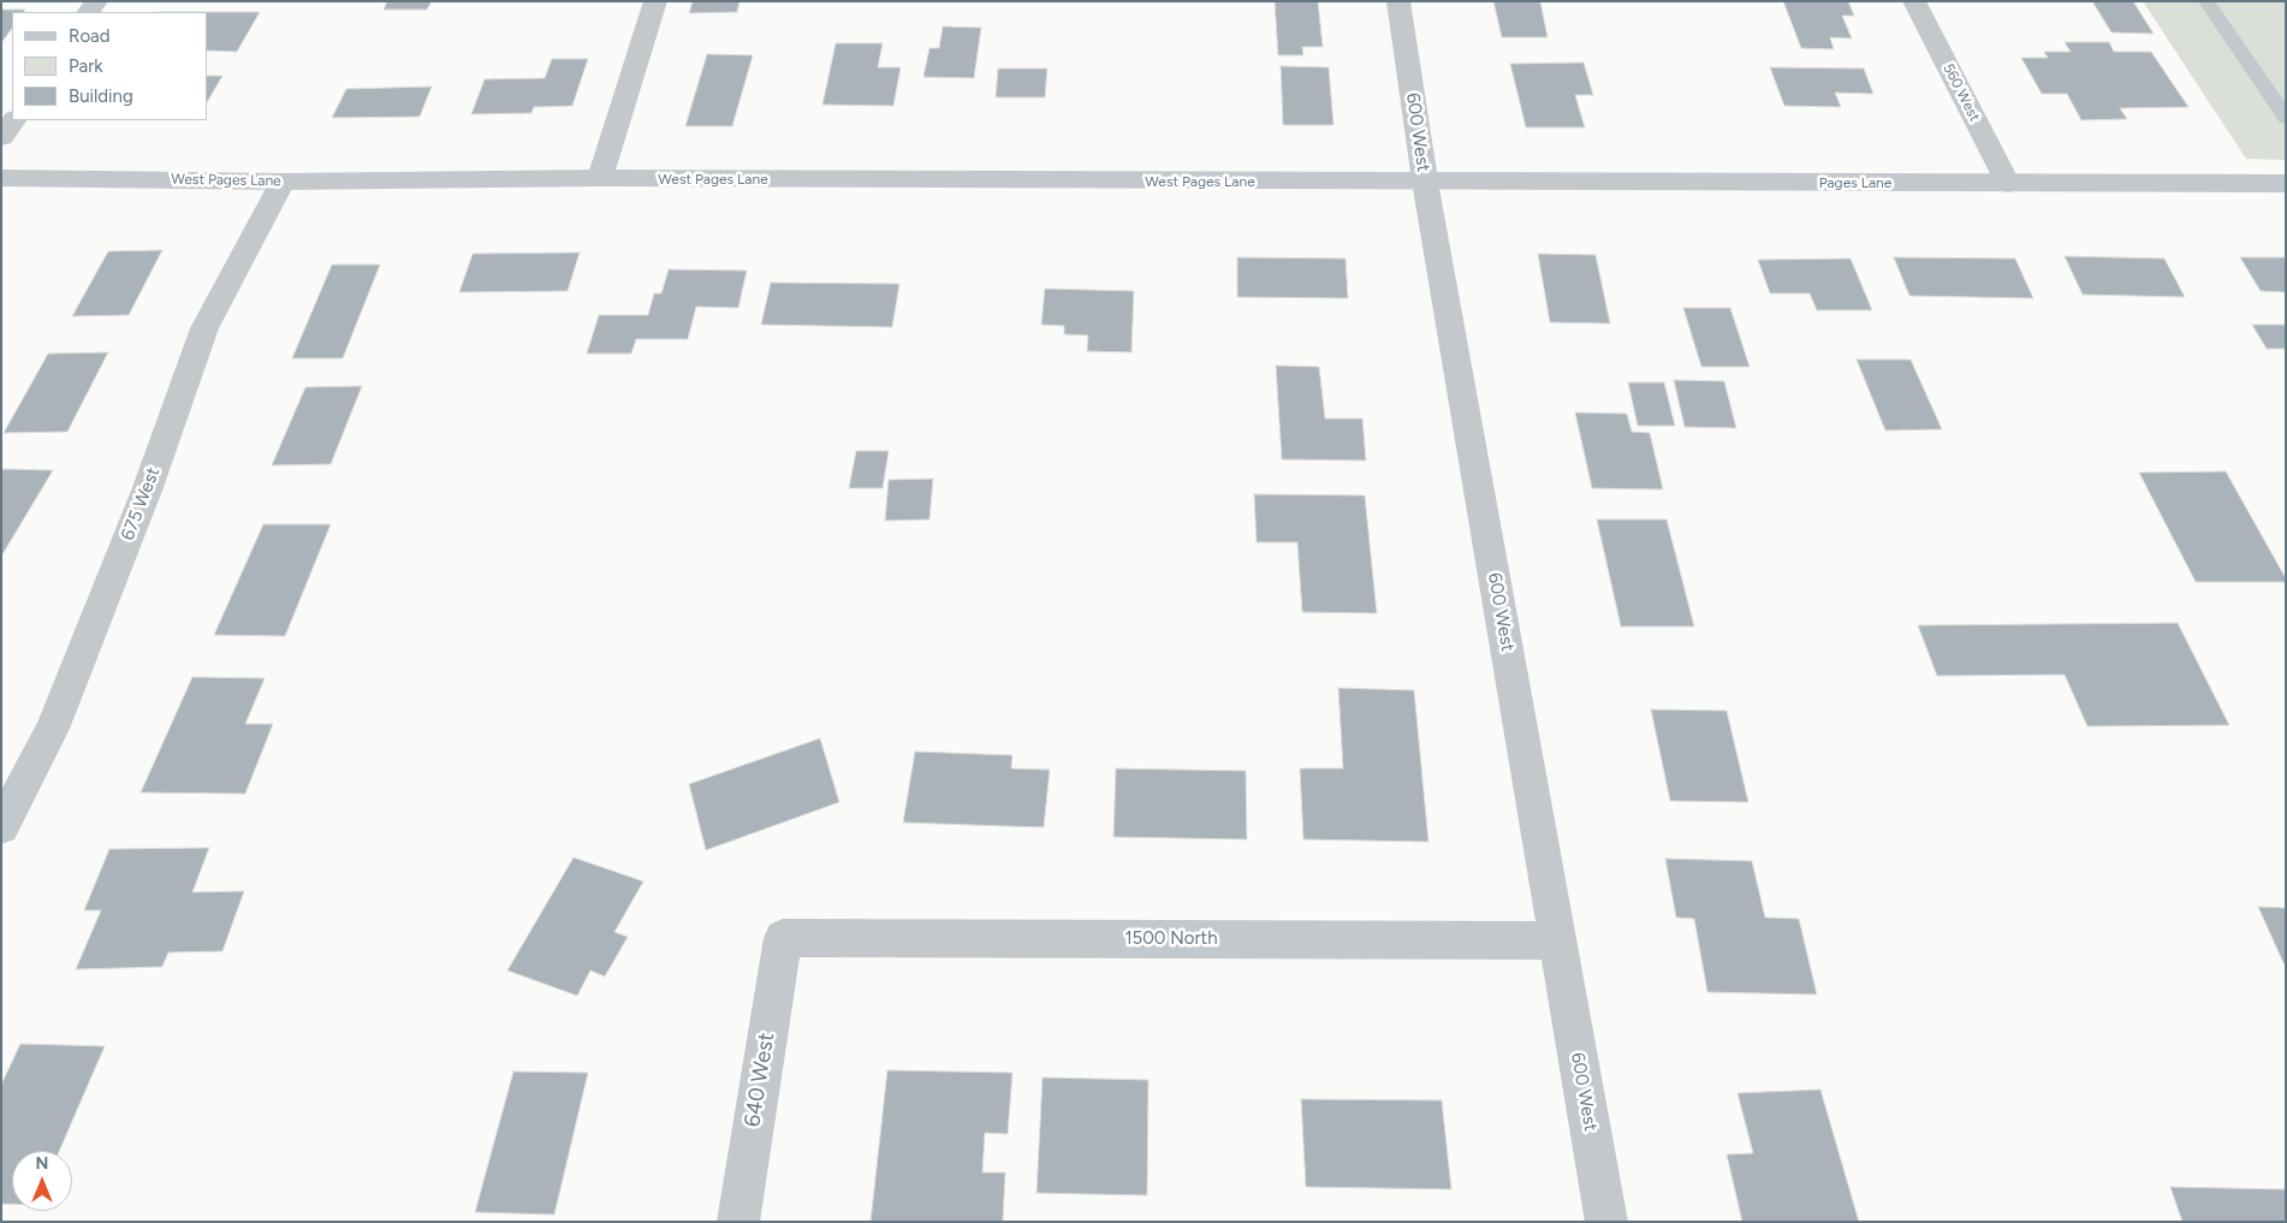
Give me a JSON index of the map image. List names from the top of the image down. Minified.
{"streets":{"street":["560 West","600 West","West Pages Lane","Pages Lane","675 West","1500 North","640 West"]},"crossings":[["560 West","Pages Lane"],["600 West","West Pages Lane"],["600 West","Pages Lane"],["600 West","1500 North"],["West Pages Lane","Pages Lane"],["West Pages Lane","675 West"],["1500 North","640 West"]],"legend":["Road","Park","Building"],"north":"top"}
